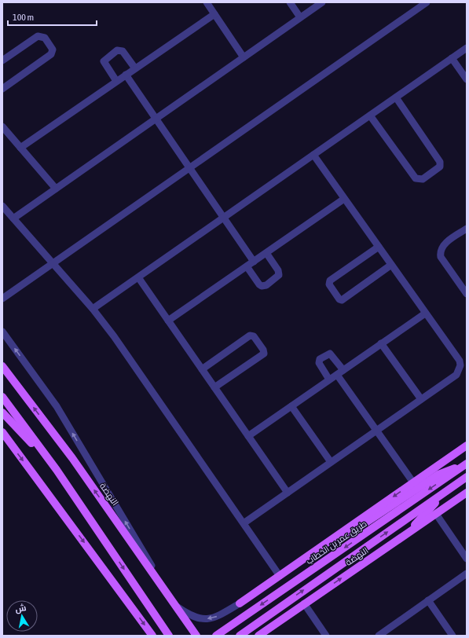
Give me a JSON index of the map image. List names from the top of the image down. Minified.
{"streets":{"main road":["النهضة","طريق عمر بن الخطاب"]},"scale_bar":"100 m","north":"top"}
